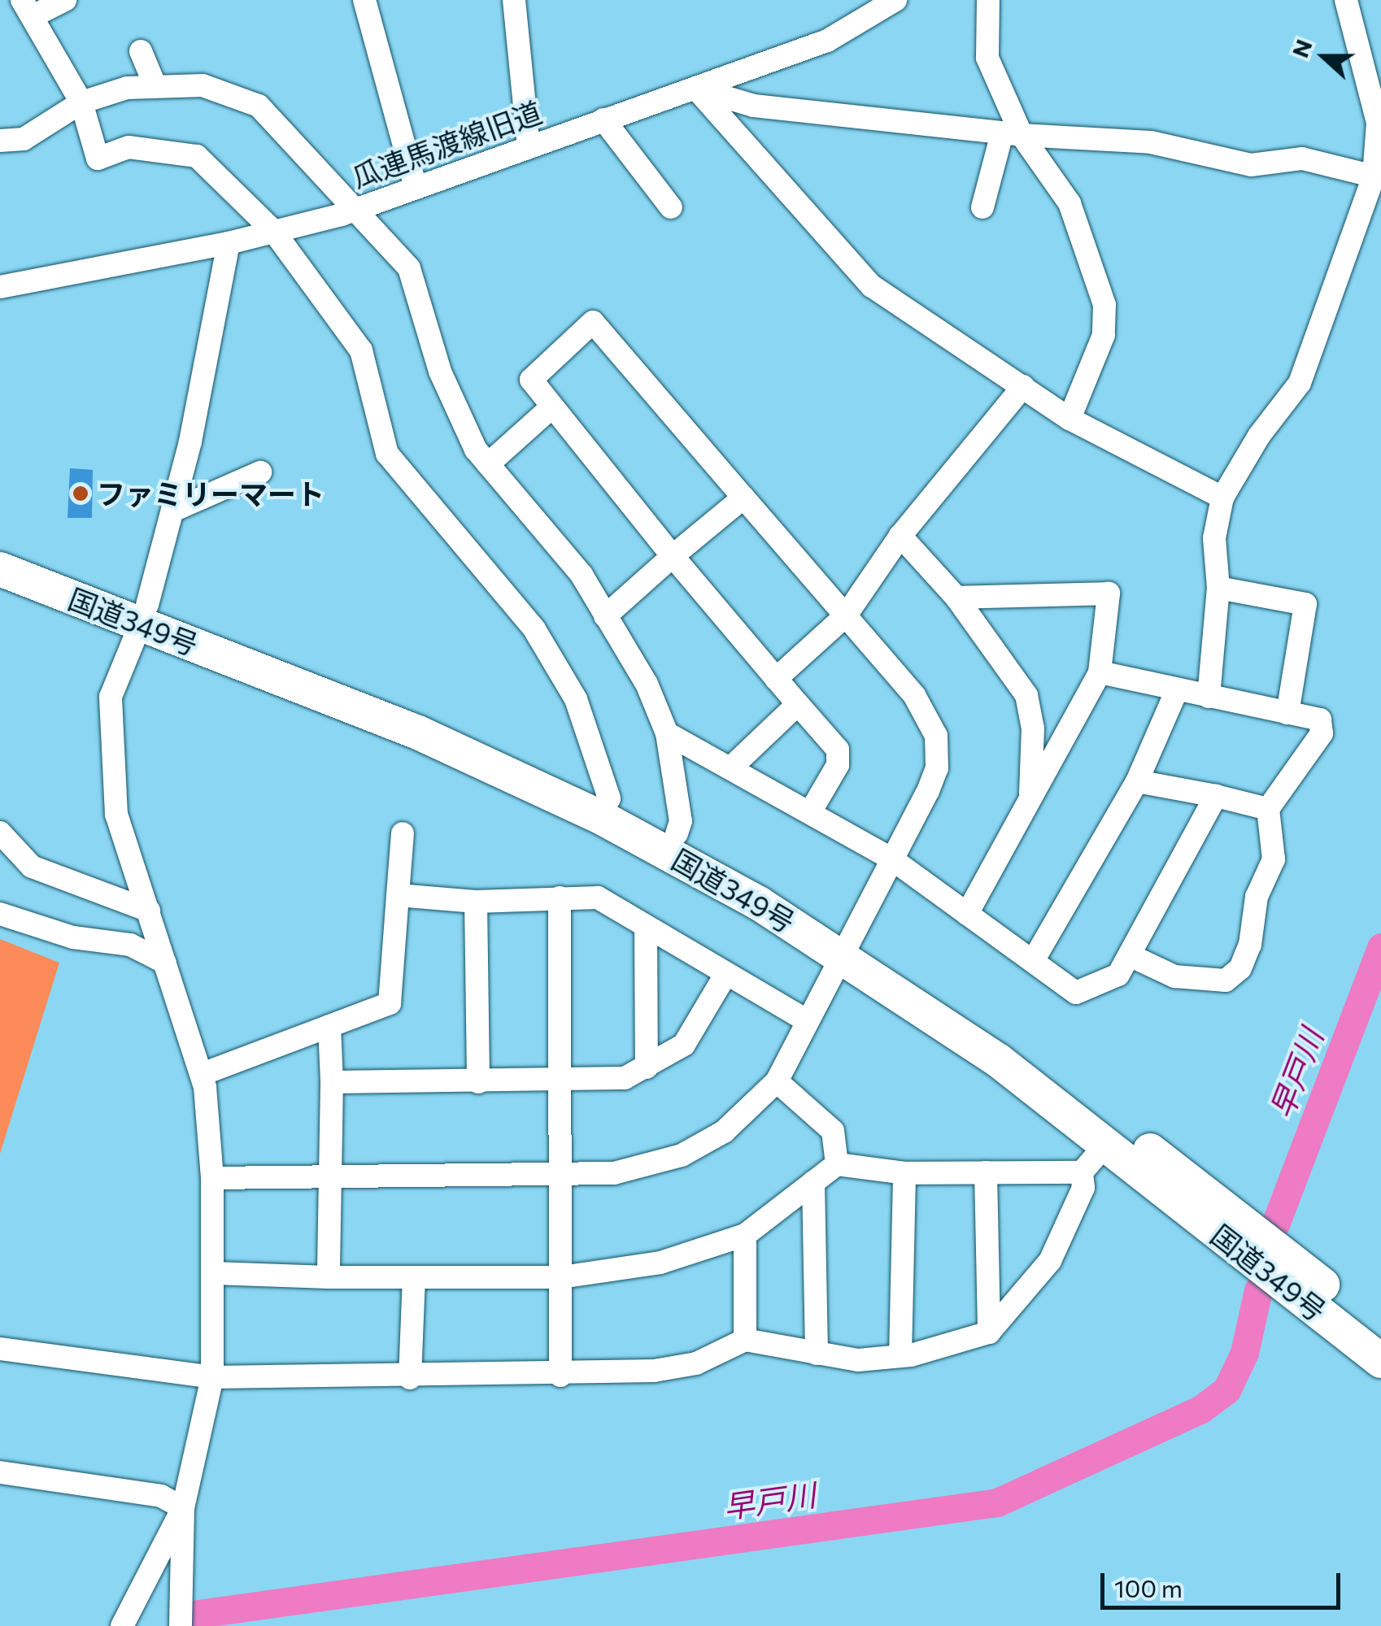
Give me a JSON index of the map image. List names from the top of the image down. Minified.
{"streets":{"highway":["国道349号"],"street":["瓜連馬渡線旧道"]},"water":["早戸川"],"places":["ファミリーマート"],"scale_bar":"100 m","north":"left"}
